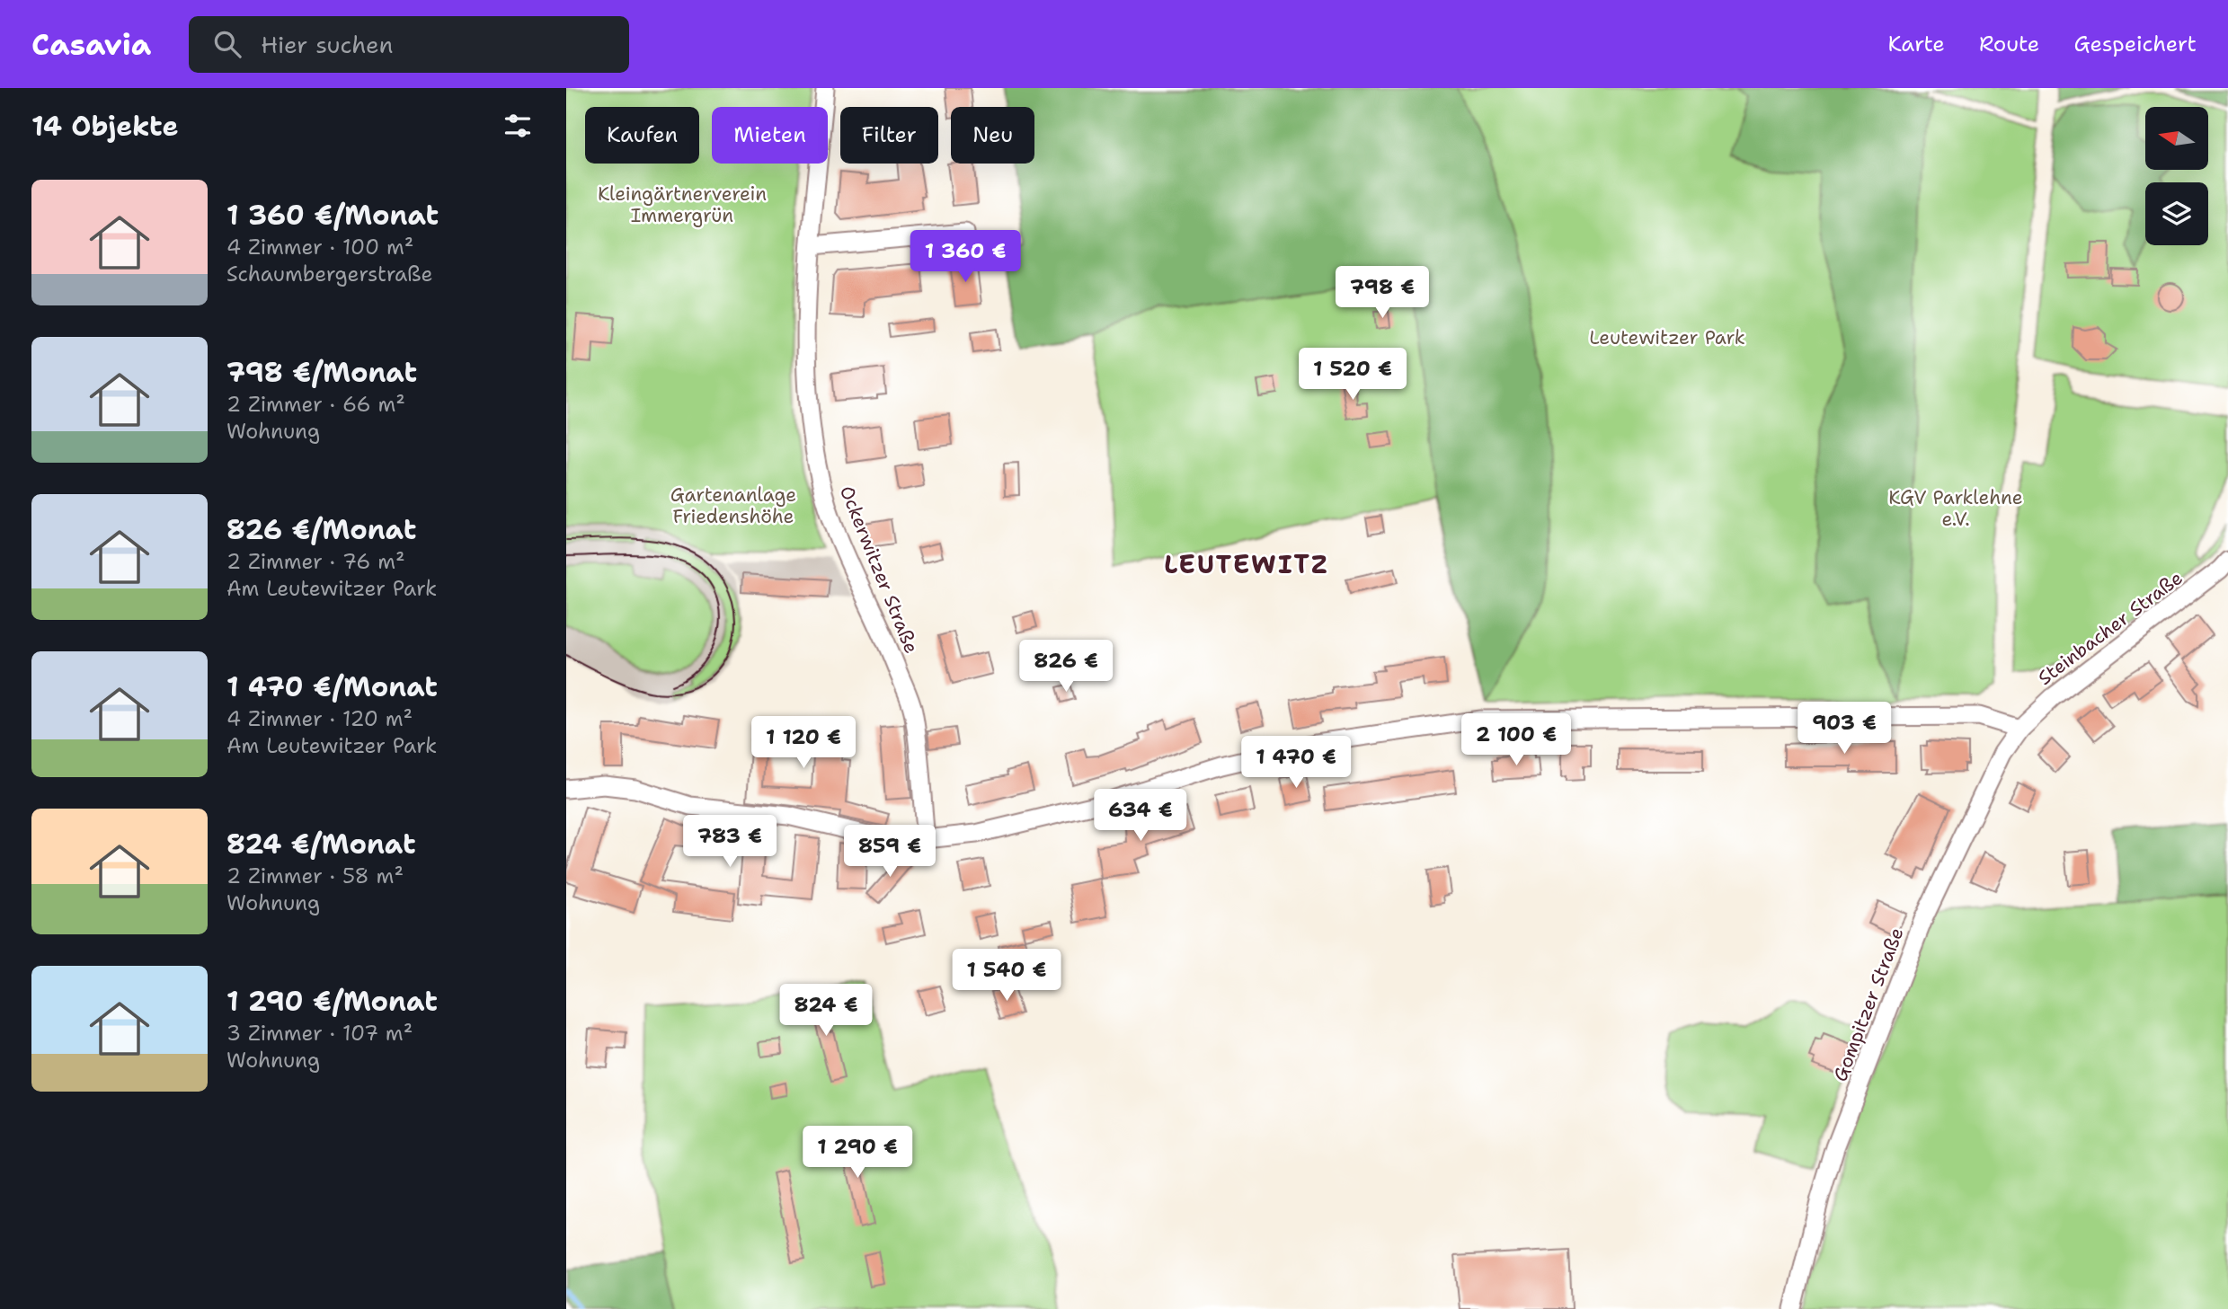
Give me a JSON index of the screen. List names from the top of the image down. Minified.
{"streets":{"street":["Ockerwitzer Straße","Steinbacher Straße","Gompitzer Straße"]},"crossings":[["Steinbacher Straße","Gompitzer Straße"]],"districts":["LEUTEWITZ"],"parks":["Kleingärtnerverein Immergrün","Leutewitzer Park","Gartenanlage Friedenshöhe","KGV Parklehne e.V."],"north":"left","page":{"header":"Casavia","search":"Hier suchen","nav":["Karte","Route","Gespeichert"],"heading":"14 Objekte","chip":["Kaufen","Mieten","Filter","Neu"],"list":[{"name":"1 360 €/Monat","note":"4 Zimmer · 100 m² · Schaumbergerstraße"},{"name":"798 €/Monat","note":"2 Zimmer · 66 m² · Wohnung"},{"name":"826 €/Monat","note":"2 Zimmer · 76 m² · Am Leutewitzer Park"},{"name":"1 470 €/Monat","note":"4 Zimmer · 120 m² · Am Leutewitzer Park"},{"name":"824 €/Monat","note":"2 Zimmer · 58 m² · Wohnung"},{"name":"1 290 €/Monat","note":"3 Zimmer · 107 m² · Wohnung"}],"price":["1 360 €","798 €","1 520 €","826 €","903 €","2 100 €","1 120 €","1 470 €","634 €","783 €","859 €","1 540 €","824 €","1 290 €"]}}
